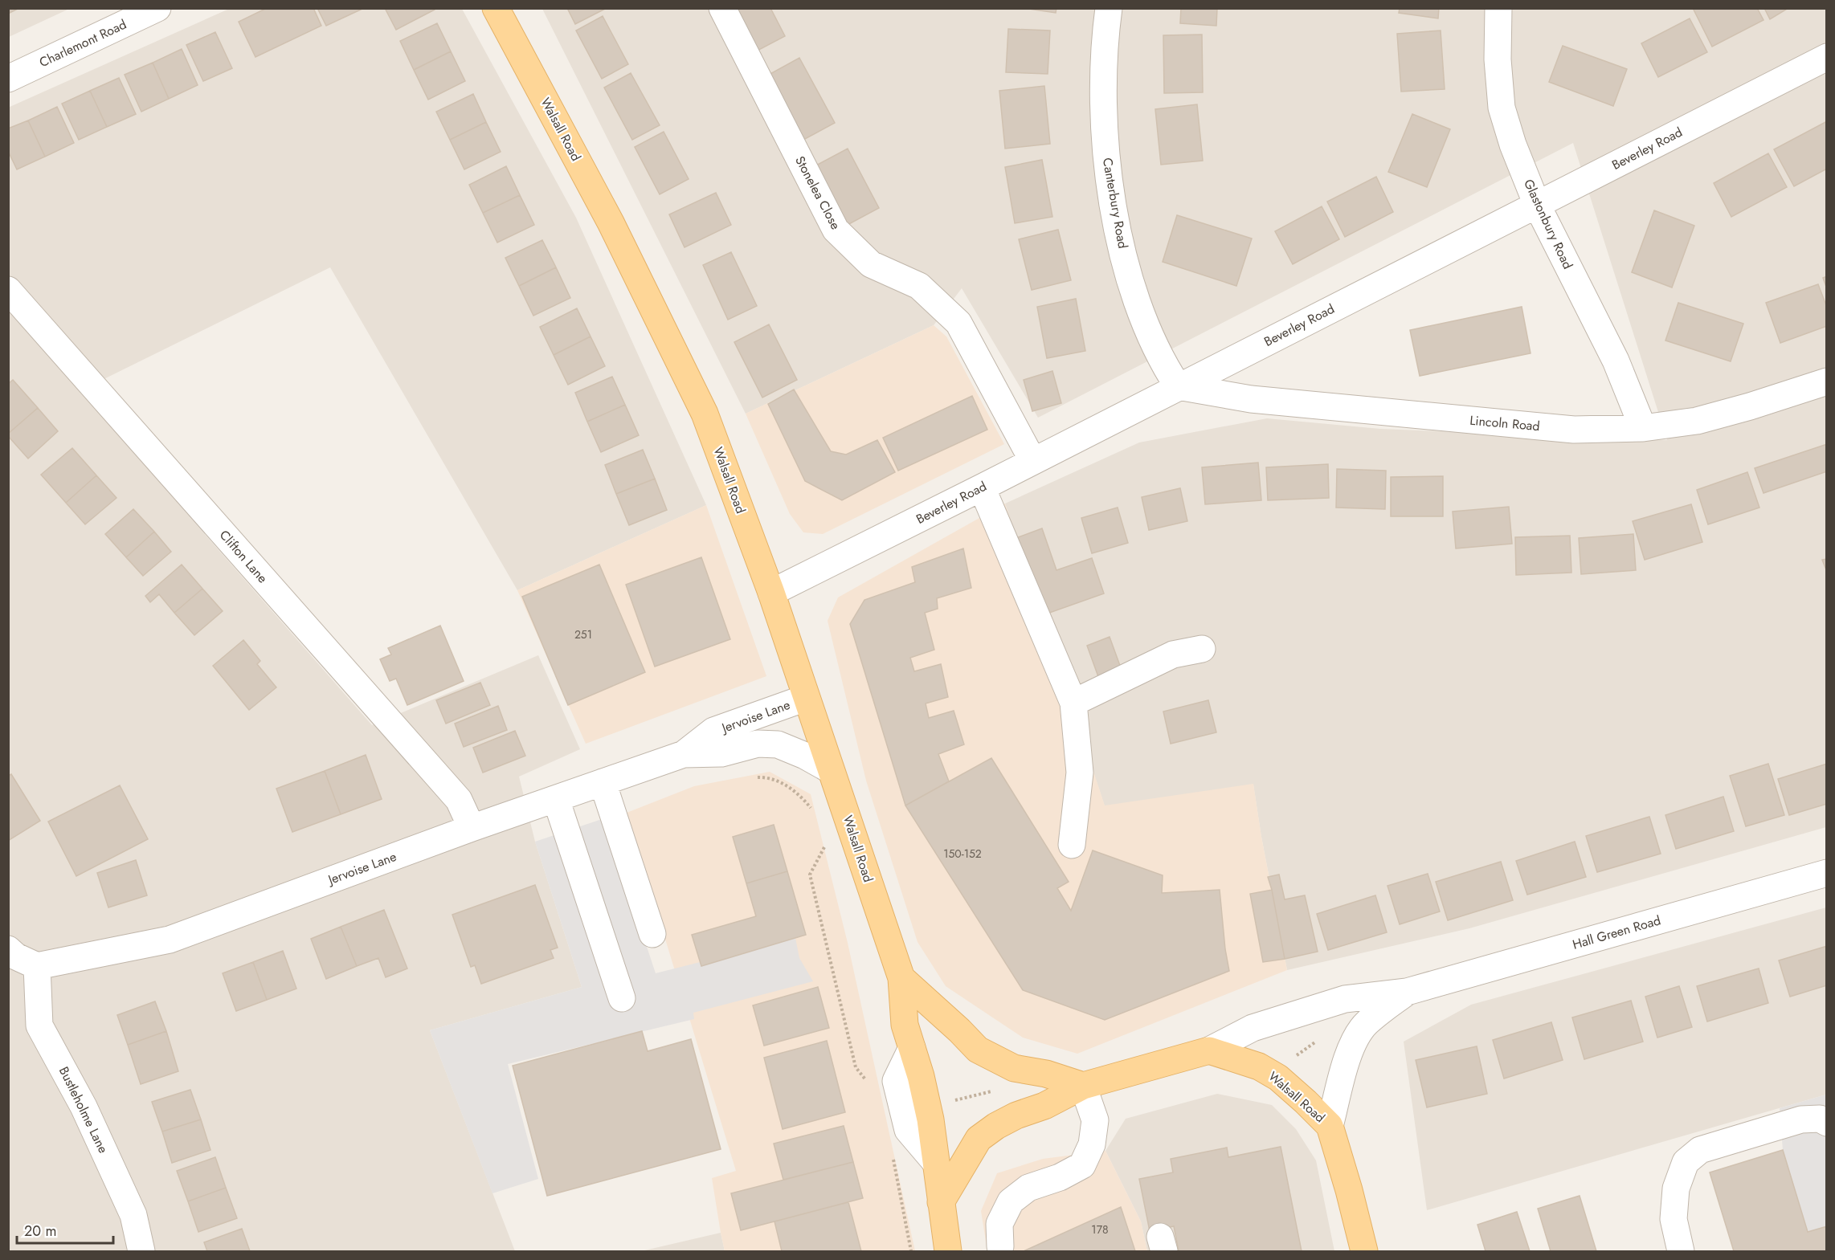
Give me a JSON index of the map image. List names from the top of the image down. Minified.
{"streets":{"main road":["Walsall Road"],"street":["Charlemont Road","Beverley Road","Stonelea Close","Canterbury Road","Glastonbury Road","Lincoln Road","Clifton Lane","Jervoise Lane","Hall Green Road","Bustleholme Lane"]},"crossings":[["Walsall Road","Beverley Road"],["Walsall Road","Jervoise Lane"],["Walsall Road","Hall Green Road"],["Beverley Road","Stonelea Close"],["Beverley Road","Canterbury Road"],["Beverley Road","Glastonbury Road"],["Beverley Road","Lincoln Road"],["Canterbury Road","Lincoln Road"],["Glastonbury Road","Lincoln Road"],["Clifton Lane","Jervoise Lane"],["Jervoise Lane","Bustleholme Lane"]],"house_numbers":["251","150-152","178"],"scale_bar":"20 m"}
